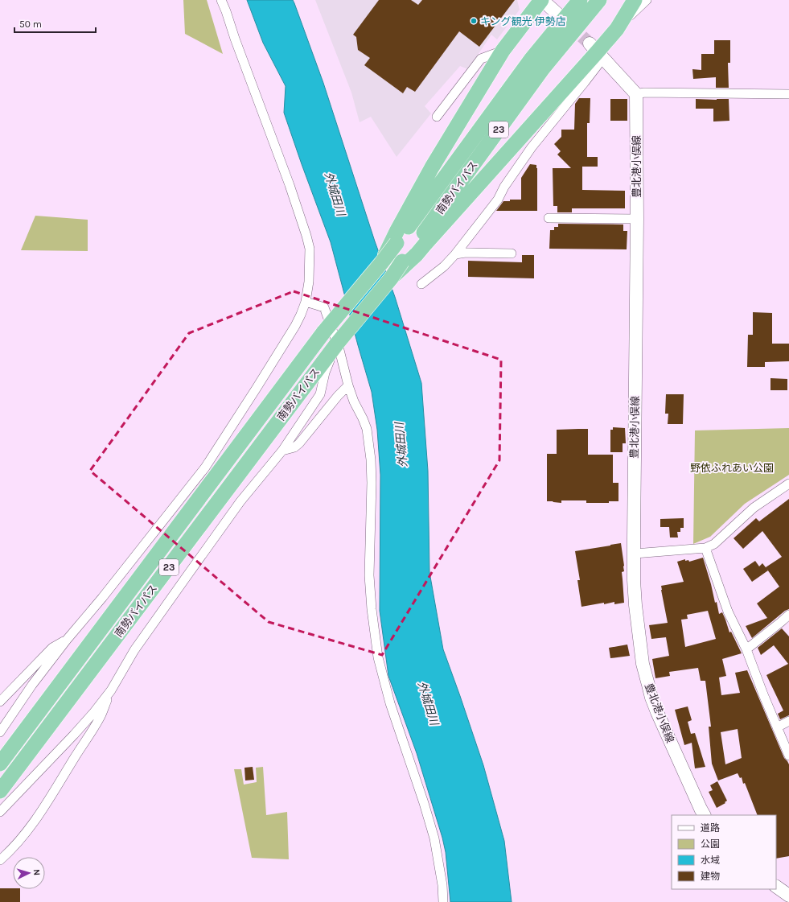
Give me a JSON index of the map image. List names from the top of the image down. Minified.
{"streets":{"highway":["23","南勢バイパス"],"main road":["豊北港小俣線"]},"water":["外城田川"],"parks":["野依ふれあい公園"],"places":["キング観光 伊勢店"],"legend":["道路","公園","水域","建物"],"scale_bar":"50 m","north":"right"}
